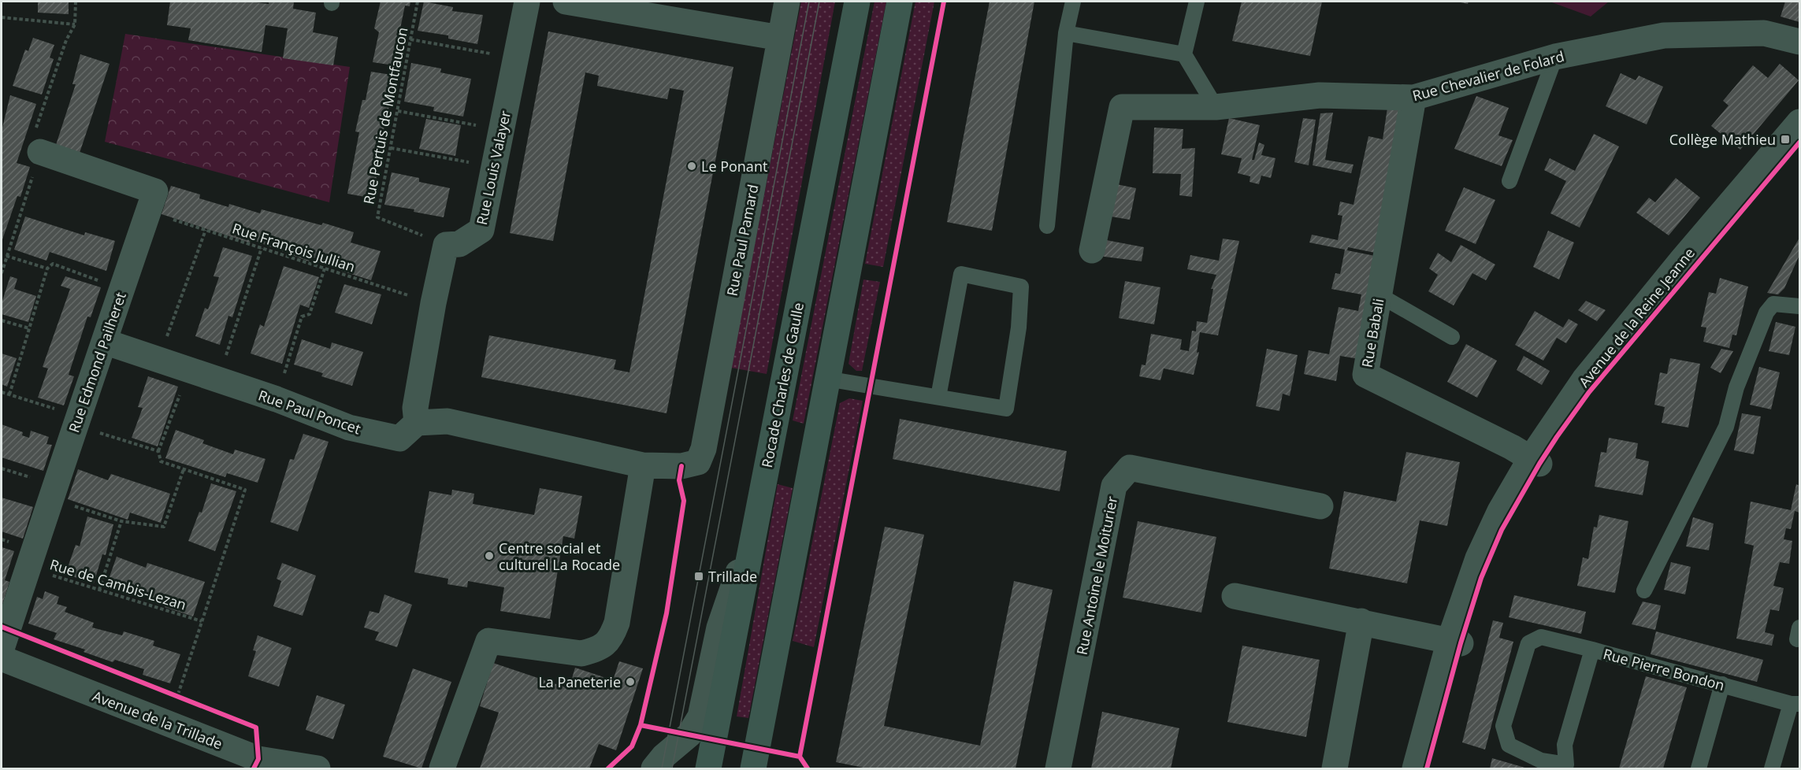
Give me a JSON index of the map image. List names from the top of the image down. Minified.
{"streets":{"main road":["Rocade Charles de Gaulle"],"street":["Rue Chevalier de Folard","Rue Louis Valayer","Rue Paul Pamard","Avenue de la Reine Jeanne","Rue Babali","Rue Edmond Pailheret","Rue Paul Poncet","Rue Antoine le Moiturier","Avenue de la Trillade"],"lane":["Rue Pierre Bondon"],"path":["Rue Pertuis de Montfaucon","Rue François Jullian","Rue de Cambis-Lezan"]},"crossings":[["Rue Chevalier de Folard","Rue Babali"],["Rue Pertuis de Montfaucon","Rue Louis Valayer"],["Rue François Jullian","Rue Edmond Pailheret"],["Avenue de la Reine Jeanne","Rue Babali"],["Rue Edmond Pailheret","Rue Paul Poncet"],["Rue Edmond Pailheret","Rue de Cambis-Lezan"],["Rue de Cambis-Lezan","Avenue de la Trillade"]],"places":{"transit":["Collège Mathieu","Trillade"],"other":["Le Ponant","Centre social et culturel La Rocade","La Paneterie"]}}
